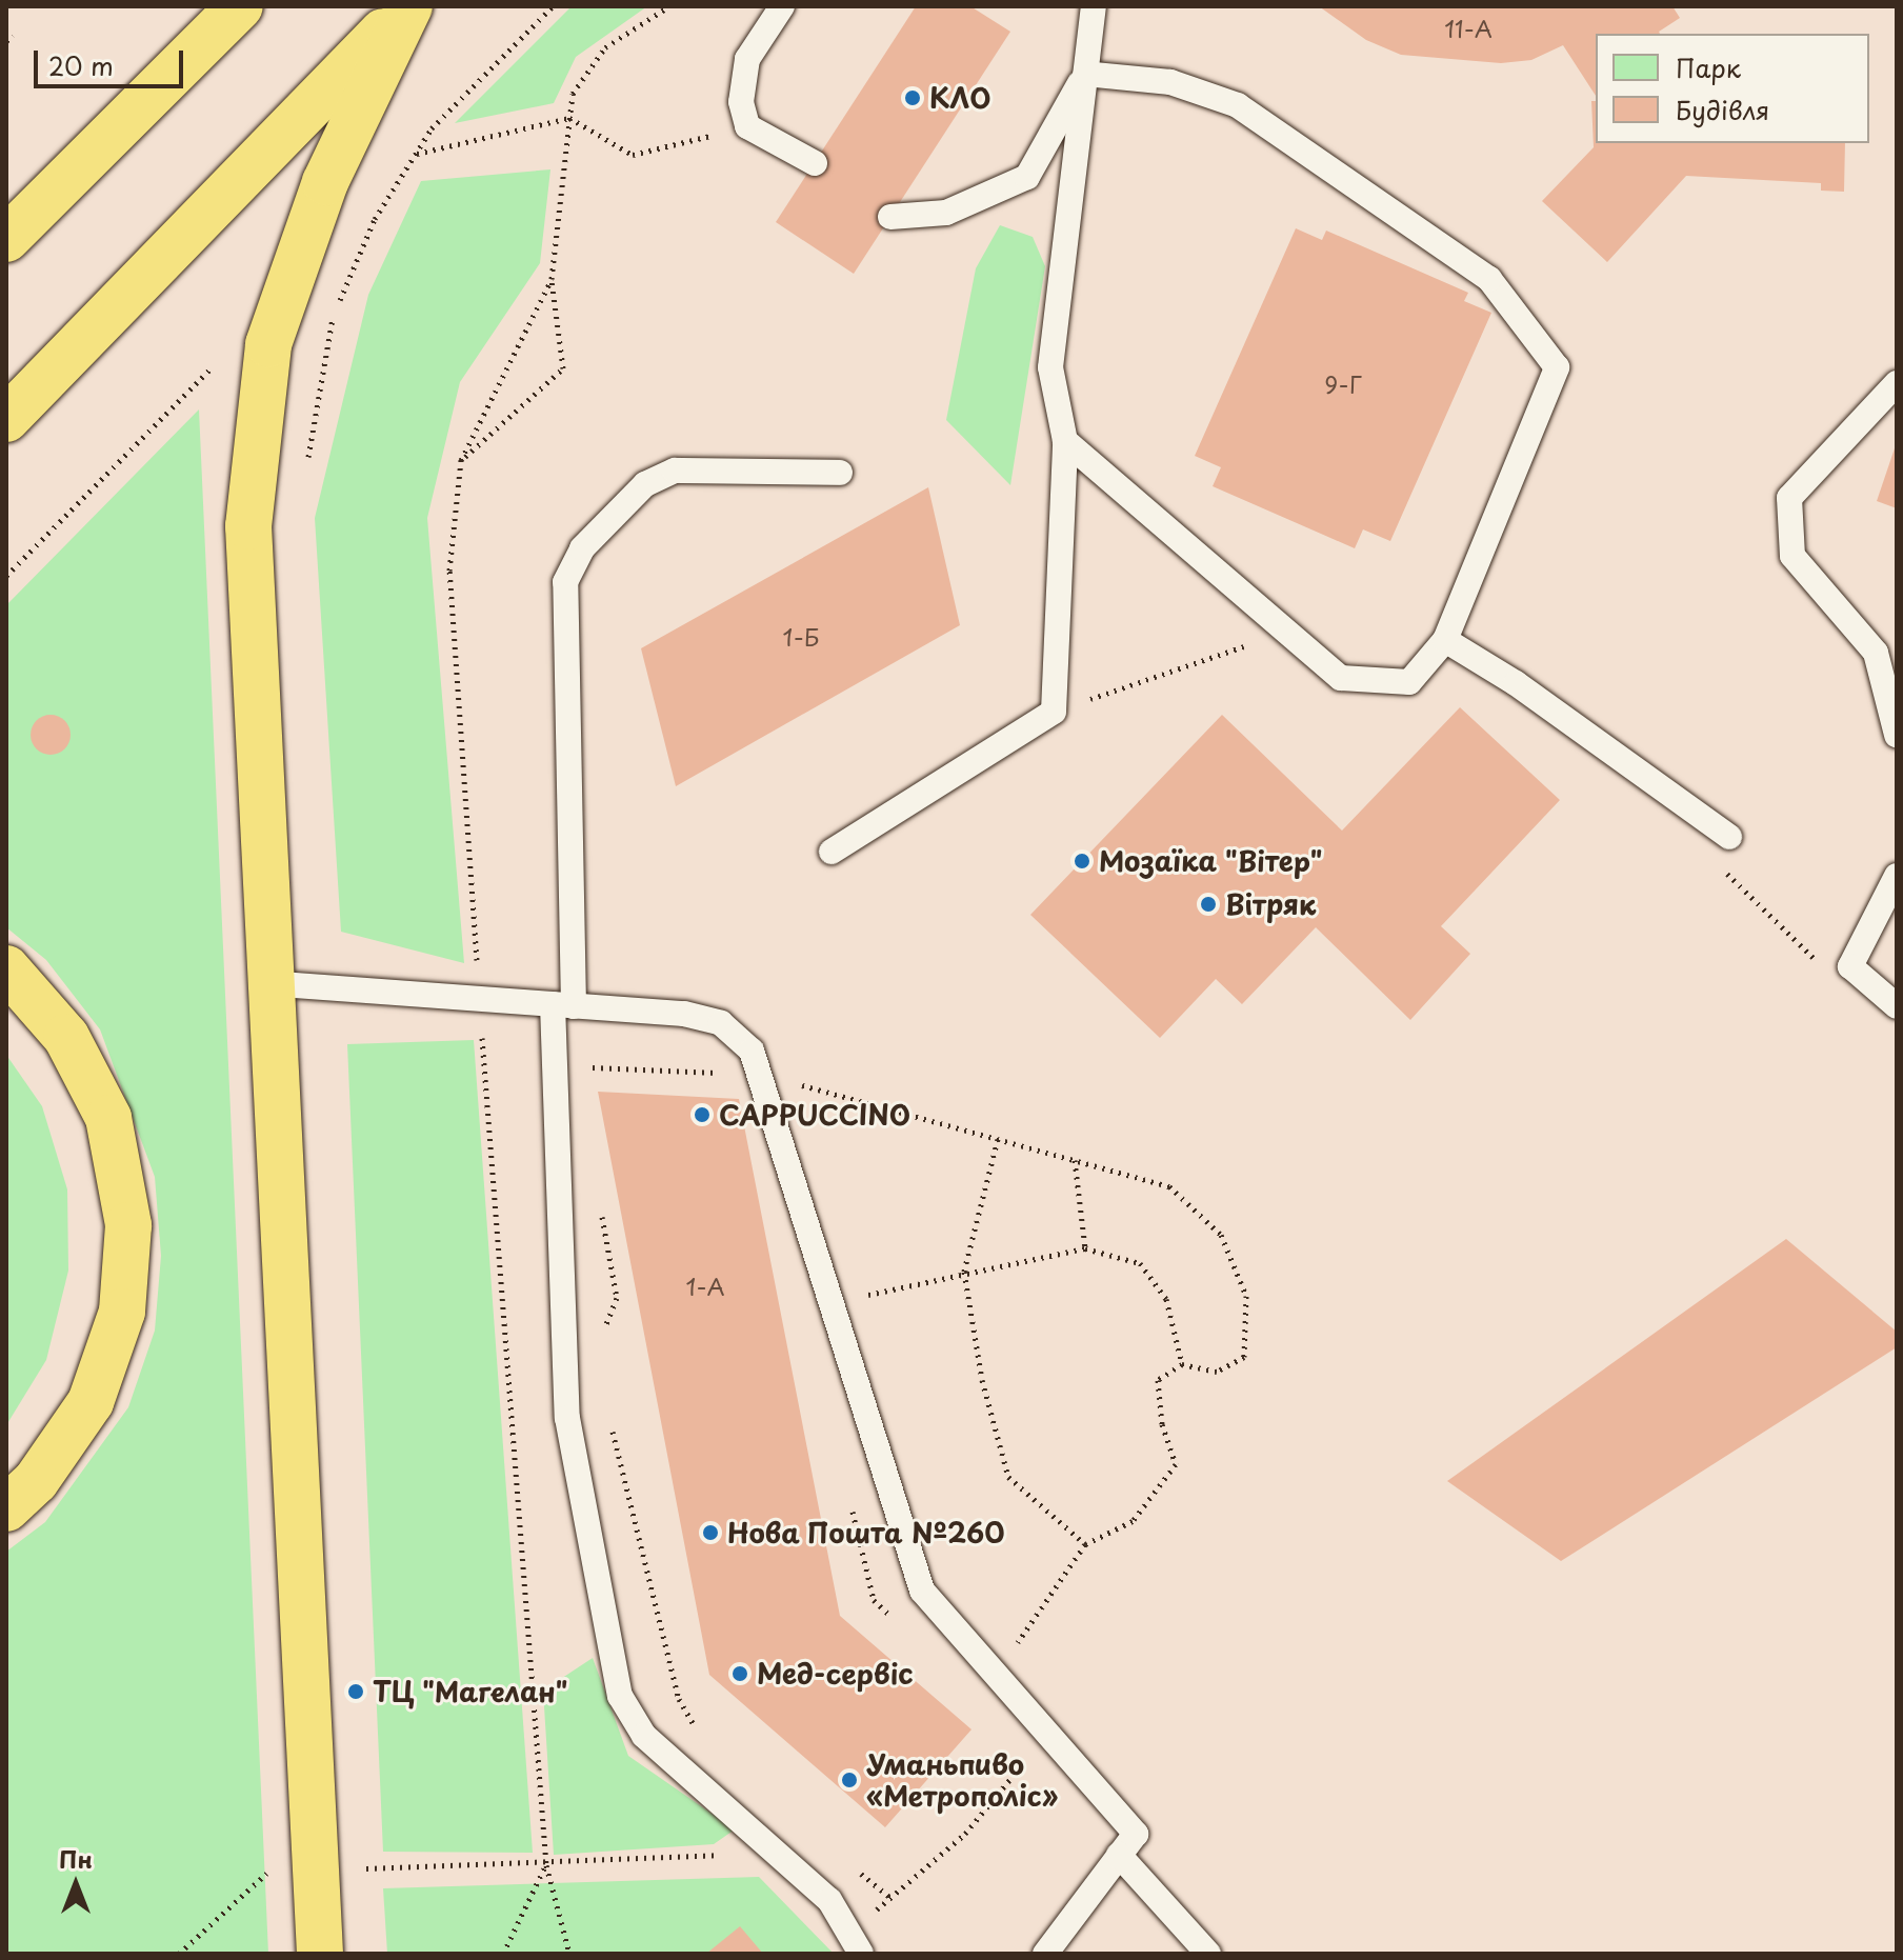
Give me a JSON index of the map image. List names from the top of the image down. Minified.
{"places":["КЛО","Мозаїка \"Вітер\"","Вітряк","CAPPUCCINO","Нова Пошта №260","Мед-сервіс","ТЦ \"Магелан\"","Уманьпиво «Метрополіс»"],"house_numbers":["11-А","9-Г","1-Б","1-А"],"legend":["Парк","Будівля"],"scale_bar":"20 m","north":"top"}
